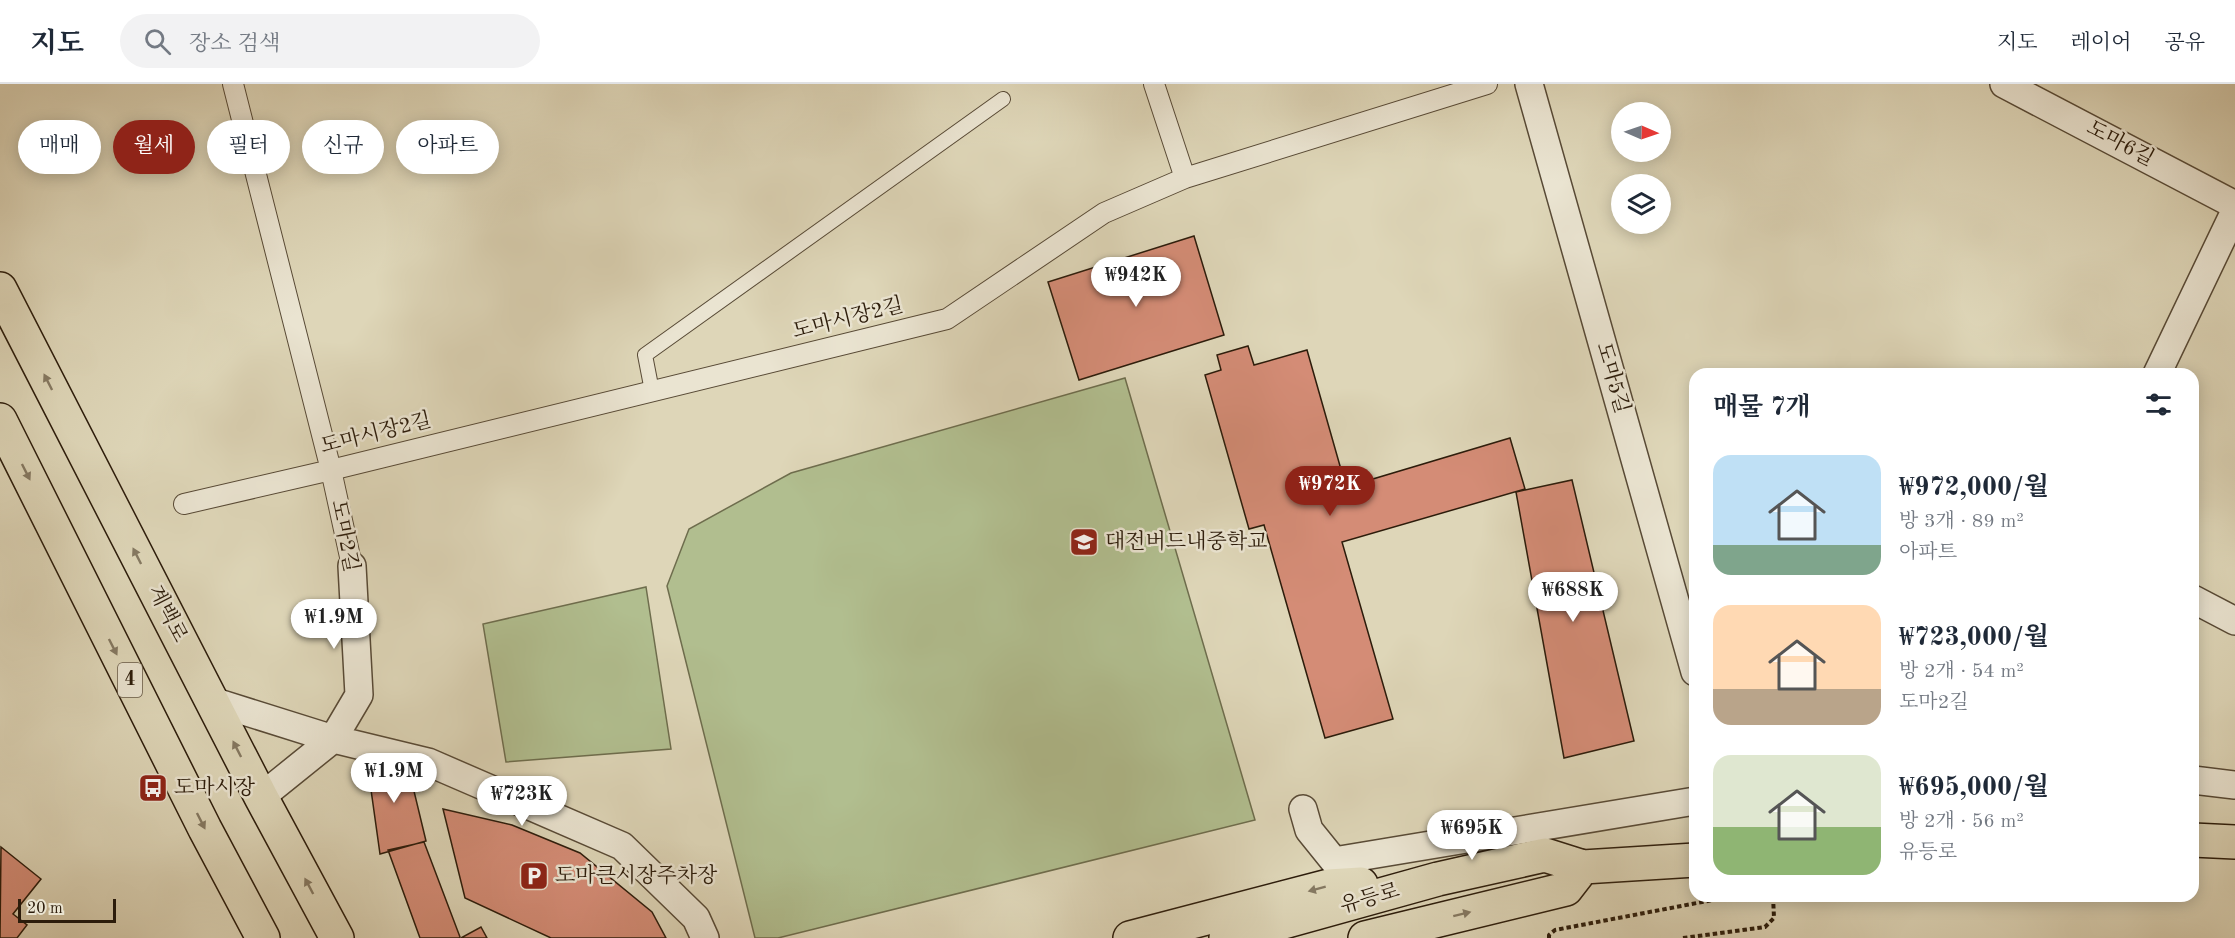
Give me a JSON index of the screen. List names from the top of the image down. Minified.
{"streets":{"main road":["계백로","4","유등로"],"street":["도마6길","도마시장2길","도마5길","도마2길"]},"crossings":[["도마시장2길","도마2길"]],"places":{"school or university":["대전버드내중학교"],"bus stop":["도마시장"],"parking":["도마큰시장주차장"]},"scale_bar":"20 m","north":"right","page":{"header":"지도","search":"장소 검색","nav":["지도","레이어","공유"],"chip":["매매","월세","필터","신규","아파트"],"price":["₩942K","₩972K","₩688K","₩1.9M","₩1.9M","₩723K","₩695K"],"heading":"매물 7개","list":[{"name":"₩972,000/월","note":"방 3개 · 89 m² · 아파트"},{"name":"₩723,000/월","note":"방 2개 · 54 m² · 도마2길"},{"name":"₩695,000/월","note":"방 2개 · 56 m² · 유등로"}],"scale":"20 m"}}
